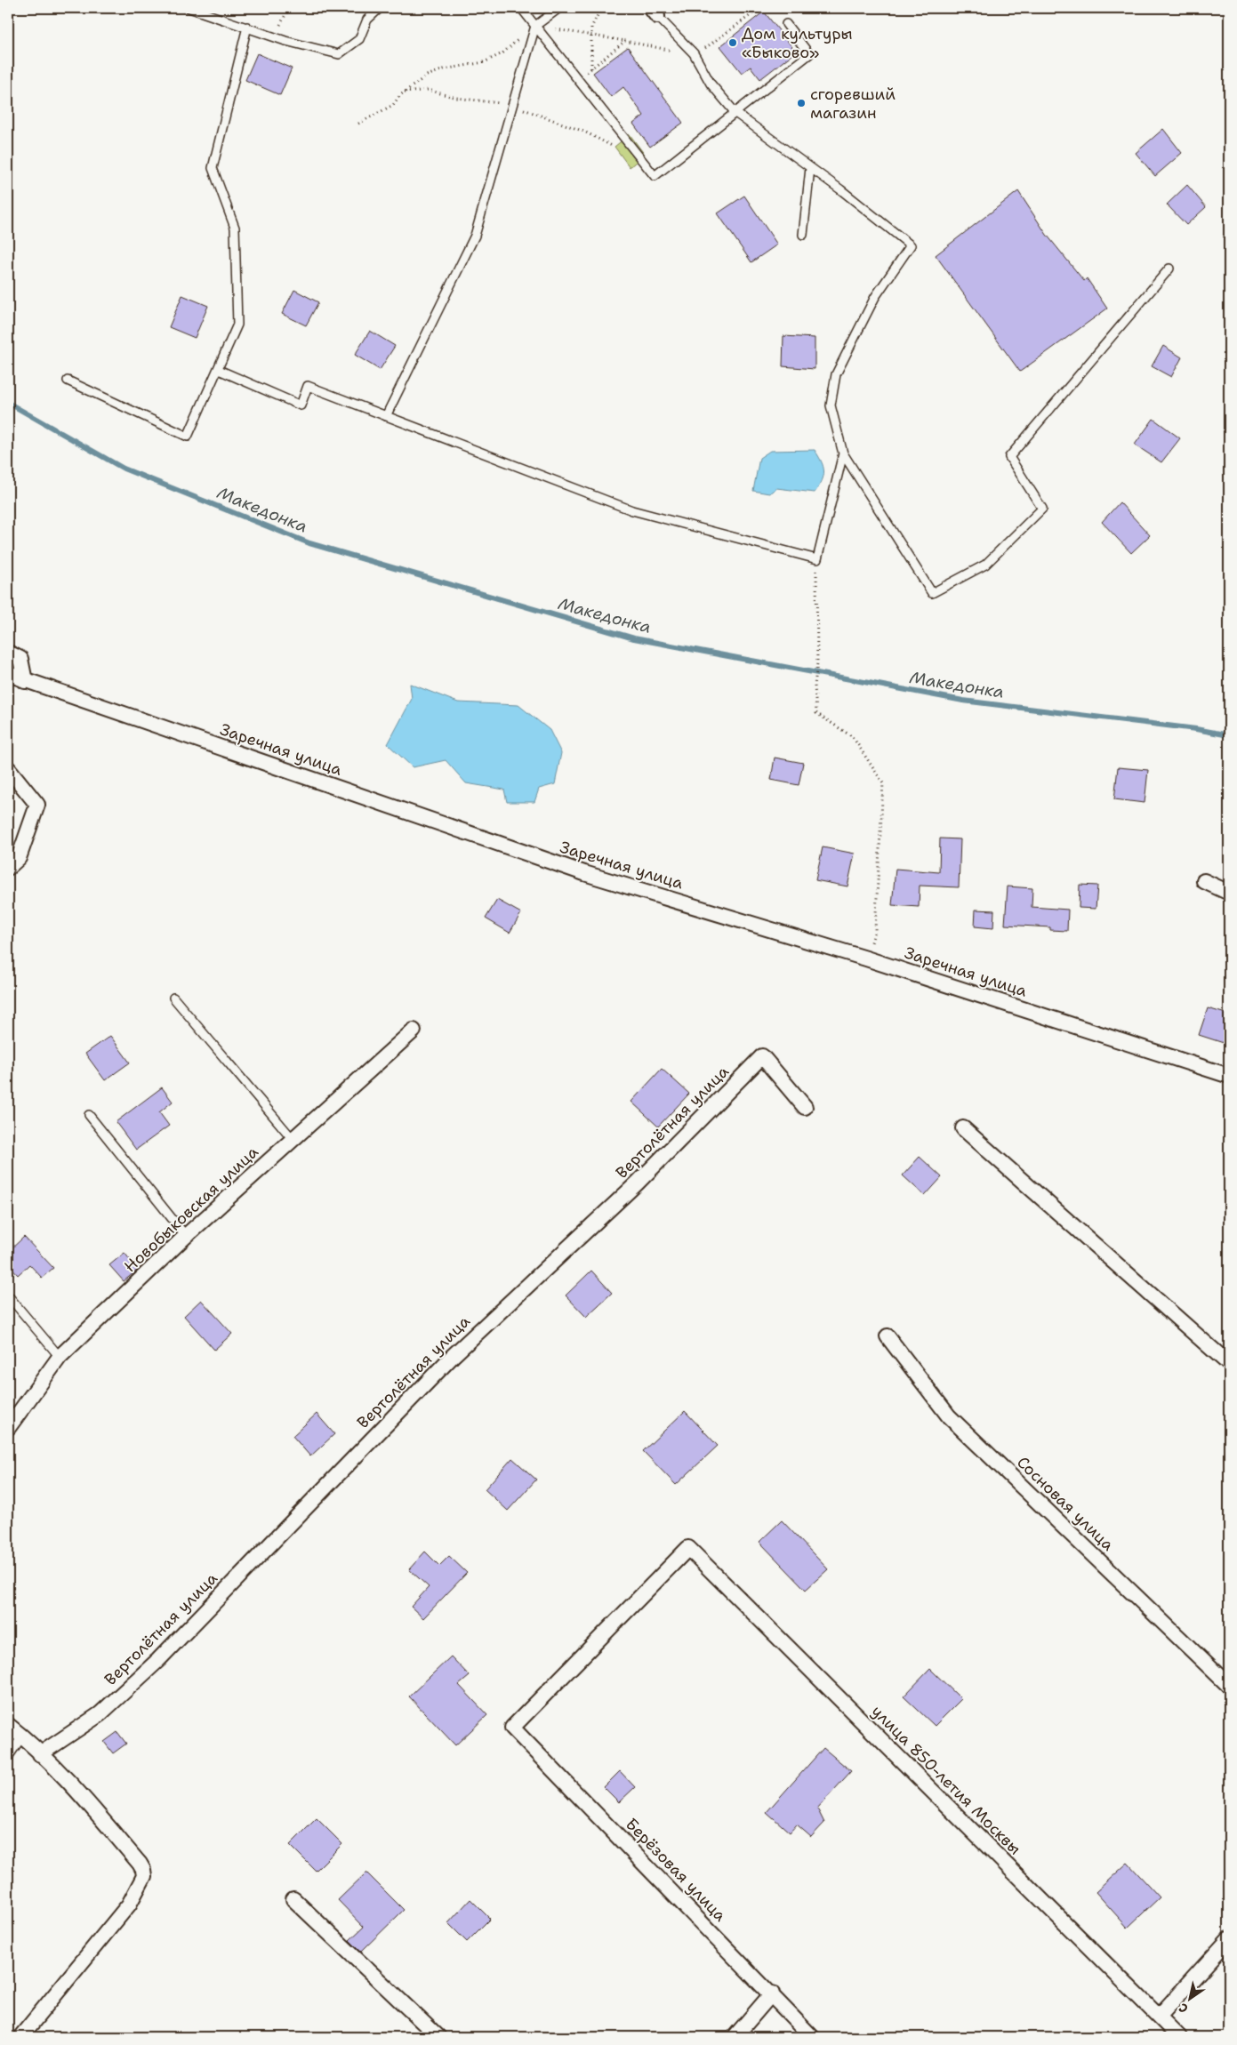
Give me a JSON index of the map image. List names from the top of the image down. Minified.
{"streets":{"street":["Заречная улица","Вертолётная улица","Новобыковская улица","Сосновая улица","улица 850-летия Москвы","Берёзовая улица"]},"crossings":[["улица 850-летия Москвы","Берёзовая улица"]],"water":["Македонка"],"places":["Дом культуры «Быково»","сгоревший магазин"],"north":"bottom left"}
